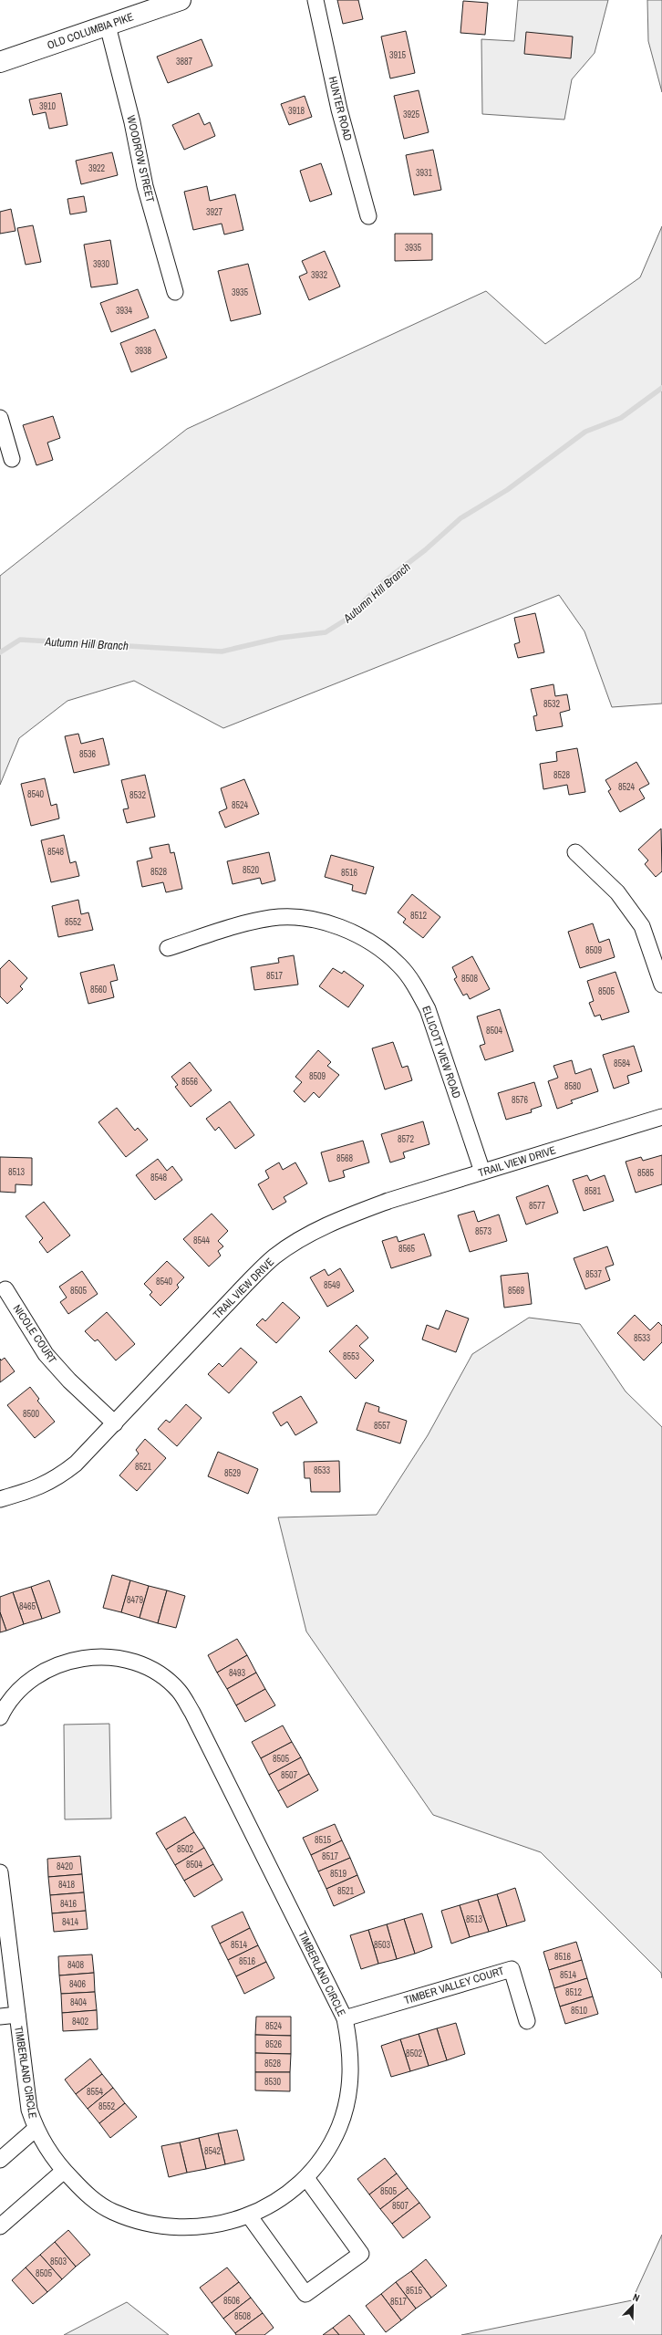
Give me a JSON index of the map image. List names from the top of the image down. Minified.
{"streets":{"street":["OLD COLUMBIA PIKE","HUNTER ROAD","WOODROW STREET","ELLICOTT VIEW ROAD","TRAIL VIEW DRIVE","NICOLE COURT","TIMBERLAND CIRCLE","TIMBER VALLEY COURT"]},"crossings":[["OLD COLUMBIA PIKE","WOODROW STREET"],["ELLICOTT VIEW ROAD","TRAIL VIEW DRIVE"],["TRAIL VIEW DRIVE","NICOLE COURT"],["TIMBERLAND CIRCLE","TIMBER VALLEY COURT"]],"water":["Autumn Hill Branch"],"house_numbers":["3915","3887","3910","3918","3925","3922","3931","3927","3935","3930","3932","3935","3934","3938","8532","8536","8528","8524","8540","8532","8524","8548","8520","8528","8516","8512","8552","8509","8517","8508","8560","8505","8504","8584","8509","8556","8580","8576","8572","8568","8513","8585","8548","8581","8577","8573","8544","8565","8537","8540","8549","8505","8569","8533","8553","8500","8557","8521","8533","8529","8479","8465","8493","8505","8507","8515","8502","8517","8504","8420","8519","8418","8521","8416","8513","8414","8514","8503","8516","8516","8408","8514","8406","8512","8404","8510","8402","8524","8526","8502","8528","8530","8554","8552","8542","8505","8507","8503","8505","8515","8506","8517","8508"],"north":"top right"}
